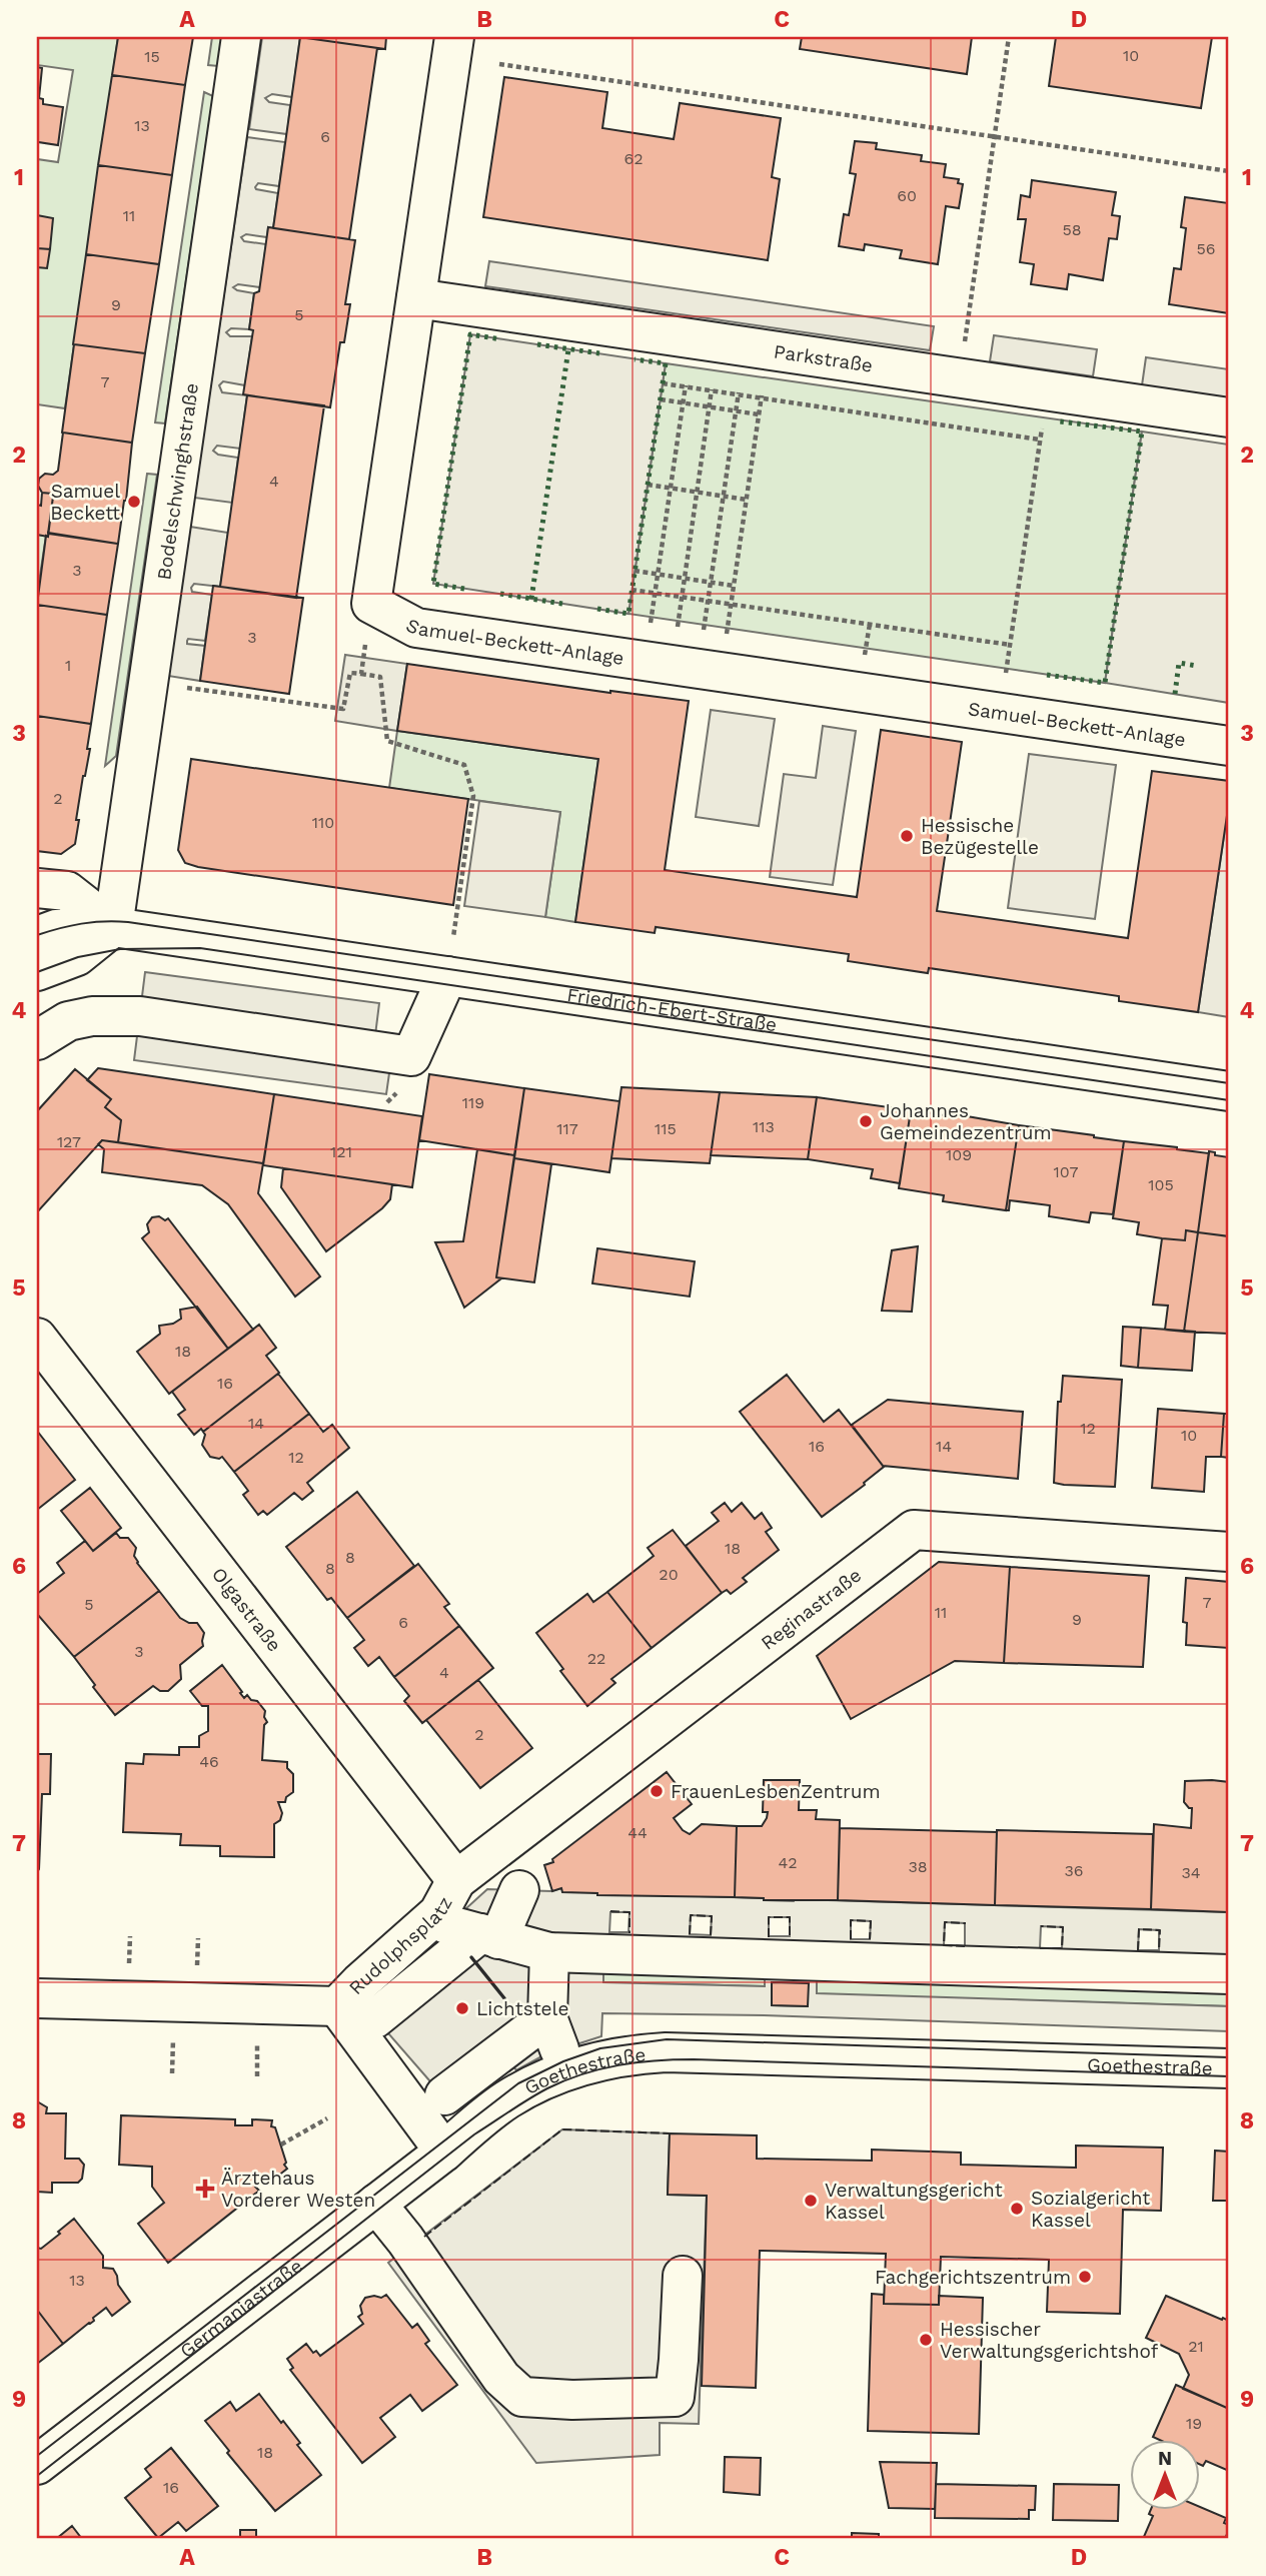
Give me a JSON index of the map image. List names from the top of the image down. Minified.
{"streets":{"street":["Parkstraße","Bodelschwinghstraße","Samuel-Beckett-Anlage","Friedrich-Ebert-Straße","Olgastraße","Reginastraße","Rudolphsplatz","Goethestraße","Germaniastraße"]},"crossings":[["Parkstraße","Samuel-Beckett-Anlage"],["Bodelschwinghstraße","Friedrich-Ebert-Straße"],["Olgastraße","Reginastraße"],["Olgastraße","Rudolphsplatz"],["Reginastraße","Rudolphsplatz"],["Goethestraße","Germaniastraße"]],"places":{"other":["Samuel Beckett","Hessische Bezügestelle","Johannes Gemeindezentrum","FrauenLesbenZentrum","Lichtstele","Verwaltungsgericht Kassel","Sozialgericht Kassel","Fachgerichtszentrum","Hessischer Verwaltungsgerichtshof"],"health":["Ärztehaus Vorderer Westen"]},"house_numbers":["10","15","13","6","62","60","11","58","56","9","5","7","4","3","3","1","2","110","119","113","117","115","127","121","109","107","105","18","16","14","12","10","16","14","12","18","8","8","20","7","5","11","9","6","3","22","4","2","46","44","42","38","36","34","13","21","19","18","16"],"north":"top","grid":{"columns":["A","B","C","D"],"rows":["1","2","3","4","5","6","7","8","9"]}}
